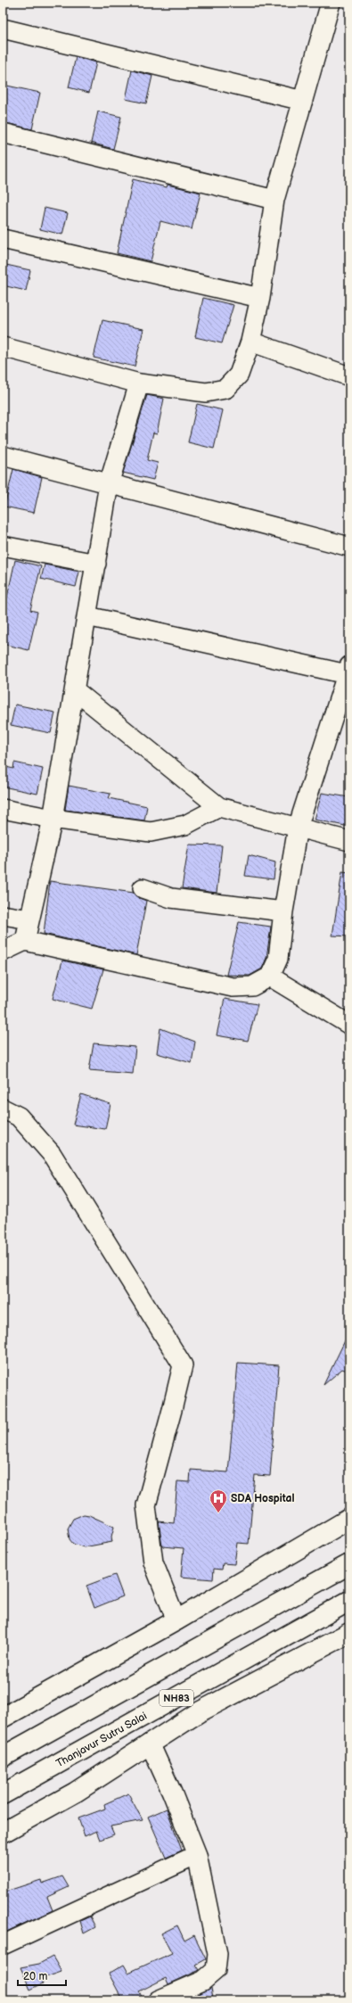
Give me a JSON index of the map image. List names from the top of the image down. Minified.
{"streets":{"highway":["NH83","Thanjavur Sutru Salai"]},"places":{"hospital":["SDA Hospital"]},"scale_bar":"20 m"}
